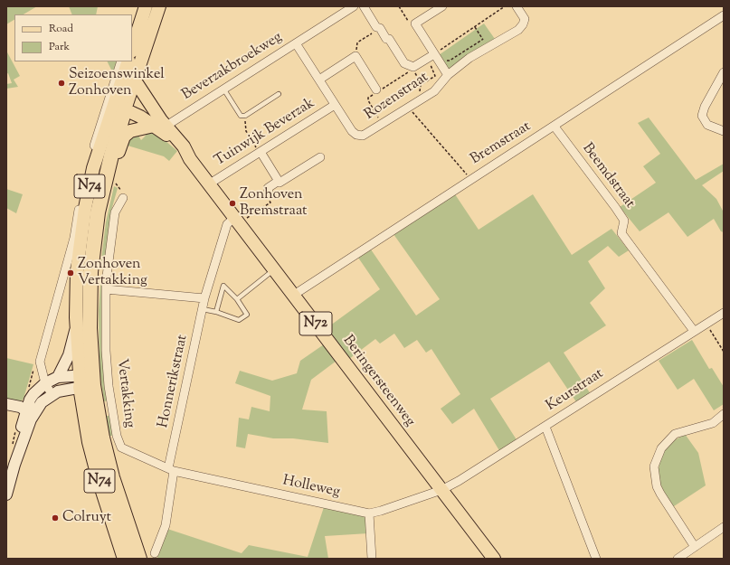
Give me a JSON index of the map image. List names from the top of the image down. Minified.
{"streets":{"highway":["N74"],"main road":["N72","Beringersteenweg"],"street":["Beverzakbroekweg","Rozenstraat","Tuinwijk Beverzak","Bremstraat","Beemdstraat","Honnerikstraat","Keurstraat","Vertakking","Holleweg"]},"crossings":[["Beverzakbroekweg","Rozenstraat"],["Beverzakbroekweg","N74"],["Beverzakbroekweg","Beringersteenweg"],["Rozenstraat","Tuinwijk Beverzak"],["Tuinwijk Beverzak","Beringersteenweg"],["Bremstraat","Beemdstraat"],["Bremstraat","Beringersteenweg"],["Beemdstraat","Keurstraat"],["N74","Beringersteenweg"],["Honnerikstraat","Beringersteenweg"],["Honnerikstraat","Vertakking"],["Honnerikstraat","Holleweg"],["Beringersteenweg","Keurstraat"],["Vertakking","Holleweg"]],"places":["Seizoenswinkel Zonhoven","Zonhoven Bremstraat","Zonhoven Vertakking","Colruyt"],"legend":["Road","Park"]}
